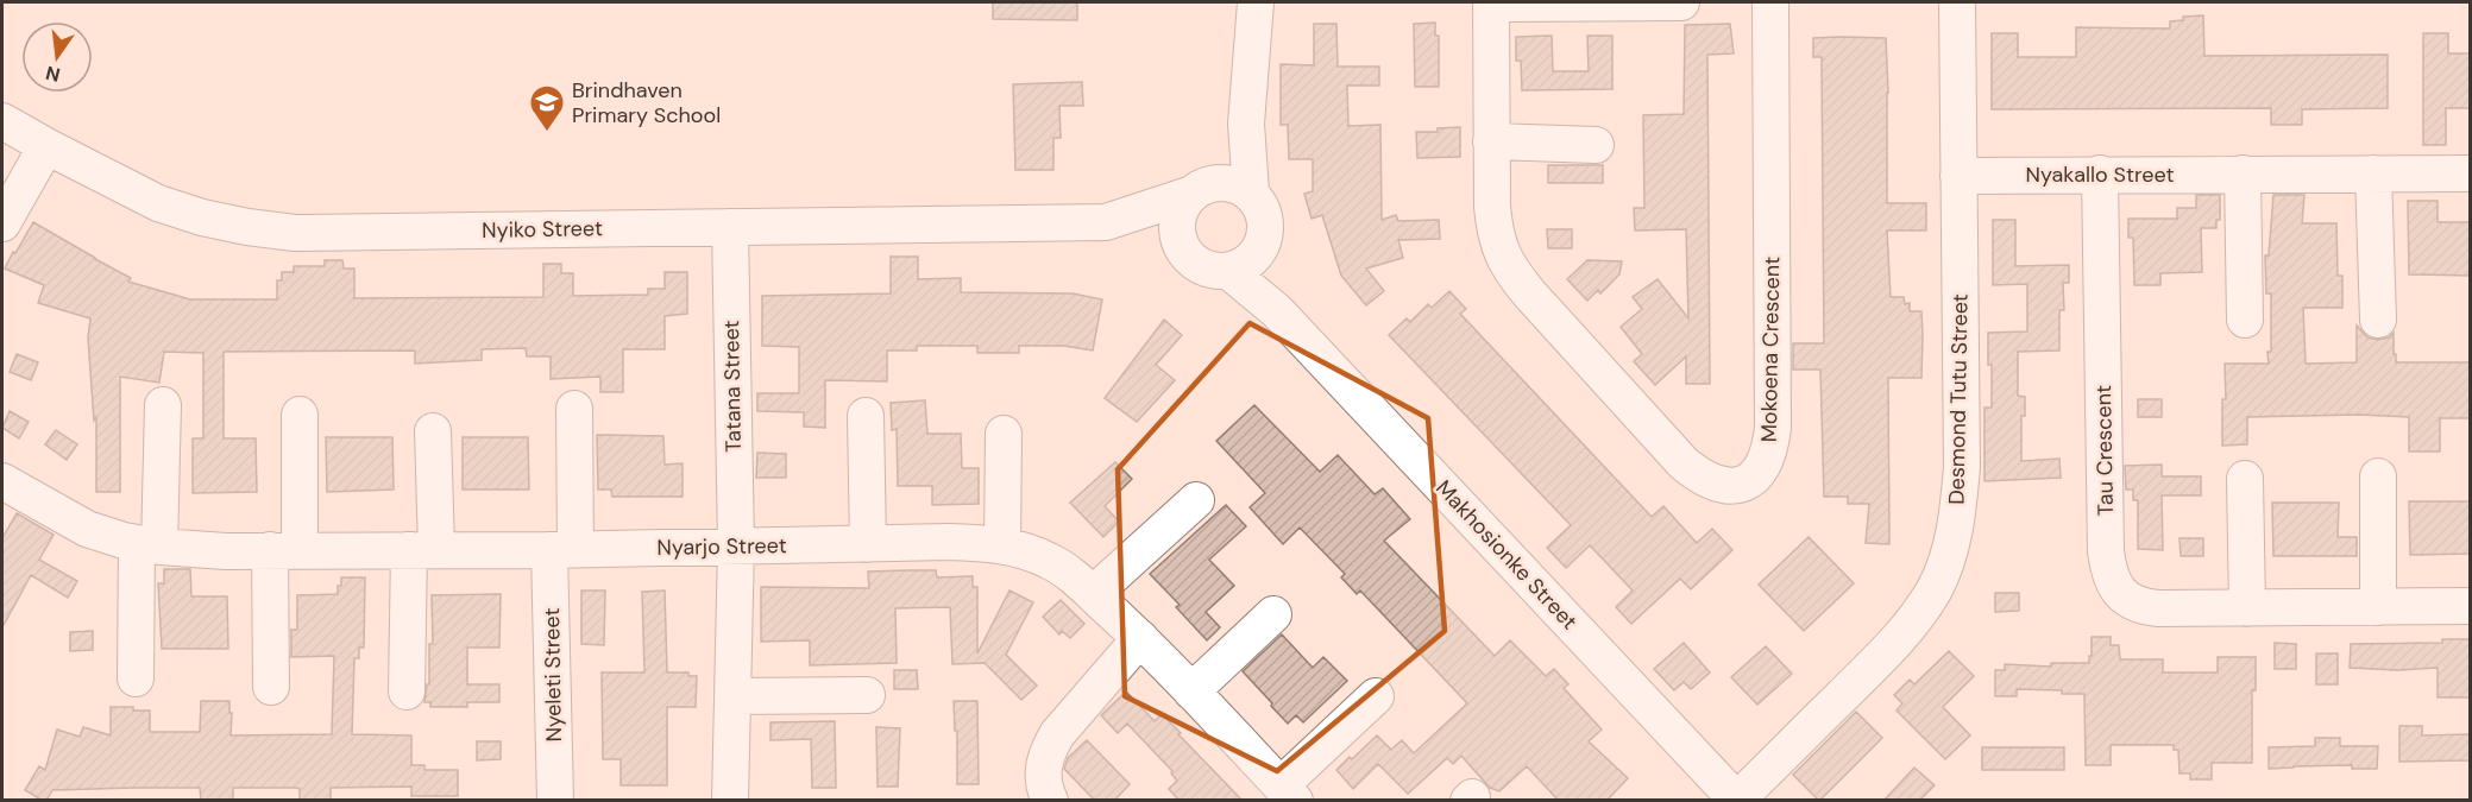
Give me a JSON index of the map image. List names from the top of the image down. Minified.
{"streets":{"street":["Nyakallo Street","Nyiko Street","Mokoena Crescent","Tatana Street","Desmond Tutu Street","Tau Crescent","Nyarjo Street","Makhosionke Street","Nyeleti Street"]},"crossings":[["Nyakallo Street","Desmond Tutu Street"],["Nyakallo Street","Tau Crescent"],["Nyiko Street","Tatana Street"],["Nyiko Street","Makhosionke Street"],["Tatana Street","Nyarjo Street"],["Desmond Tutu Street","Makhosionke Street"],["Nyarjo Street","Nyeleti Street"]],"places":{"school or university":["Brindhaven Primary School"]},"north":"bottom"}
